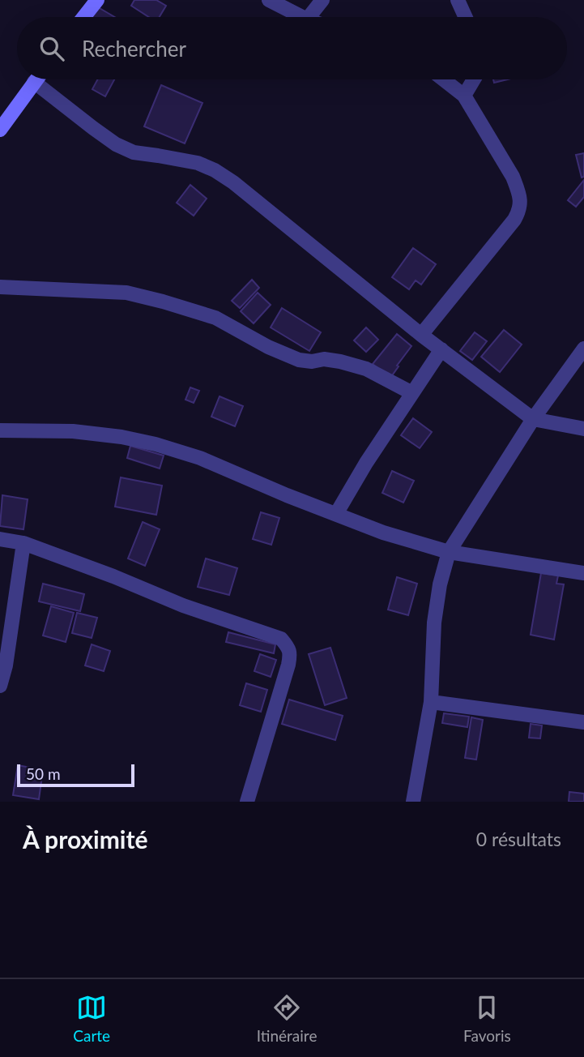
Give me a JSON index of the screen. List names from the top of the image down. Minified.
{"scale_bar":"50 m","page":{"search":"Rechercher","scale":"50 m","heading":["À proximité","0 résultats"],"nav":["Carte","Itinéraire","Favoris"]}}
